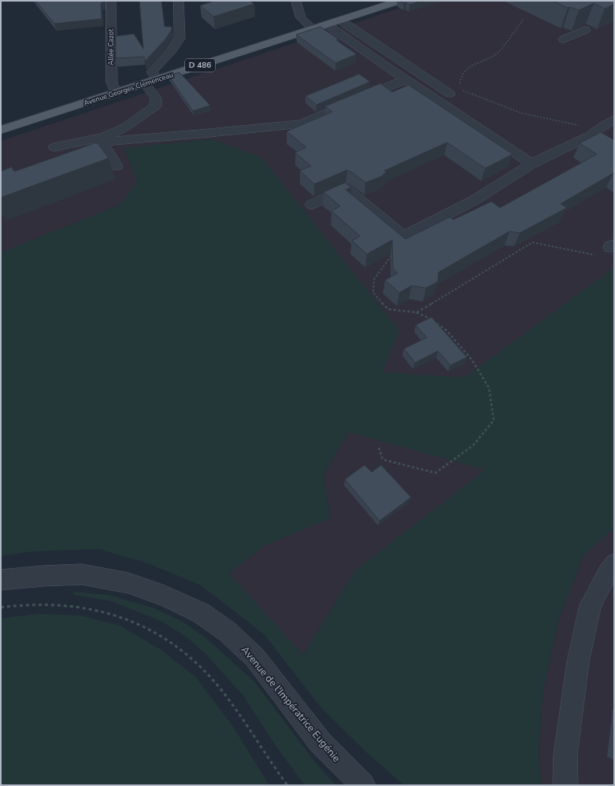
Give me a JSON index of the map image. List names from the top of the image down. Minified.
{"streets":{"main road":["D 486","Avenue Georges Clemenceau"],"street":["Allée Cazot","Avenue de l'Impératrice Eugénie"]},"crossings":[["Allée Cazot","Avenue Georges Clemenceau"]]}
